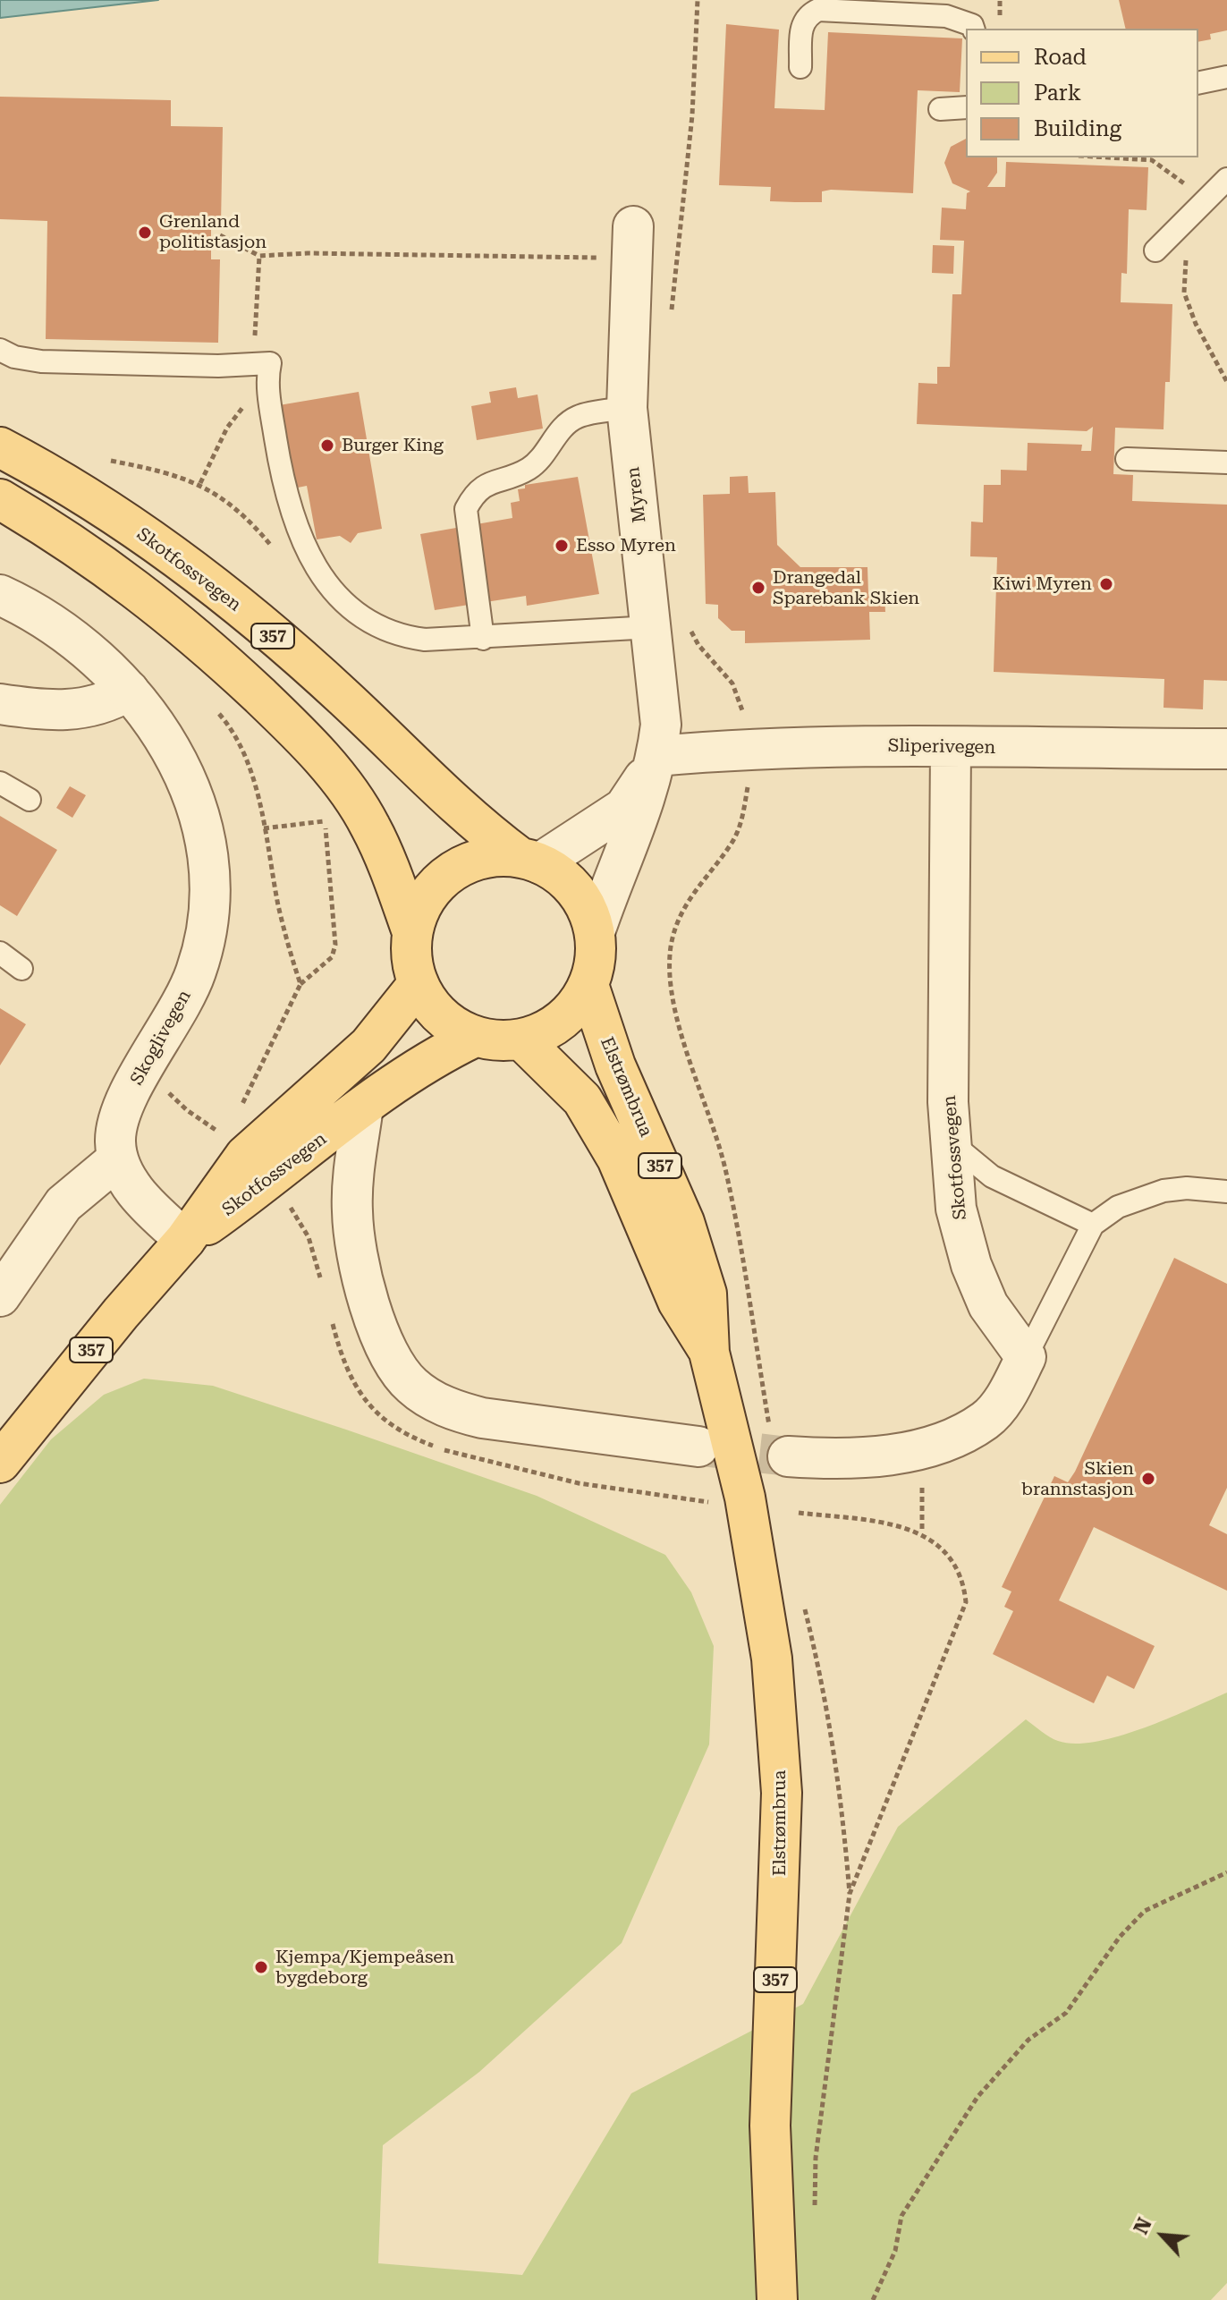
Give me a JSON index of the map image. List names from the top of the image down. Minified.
{"streets":{"main road":["Skotfossvegen","357","Elstrømbrua"],"street":["Myren","Sliperivegen","Skoglivegen"]},"crossings":[["Myren","Skotfossvegen"],["Myren","357"],["Myren","Sliperivegen"],["Myren","Elstrømbrua"],["Skotfossvegen","357"],["Skotfossvegen","Sliperivegen"],["Skotfossvegen","Elstrømbrua"],["357","Elstrømbrua"]],"places":["Grenland politistasjon","Burger King","Esso Myren","Kiwi Myren","Drangedal Sparebank Skien","Skien brannstasjon","Kjempa/Kjempeåsen bygdeborg"],"legend":["Road","Park","Building"],"north":"top left"}
